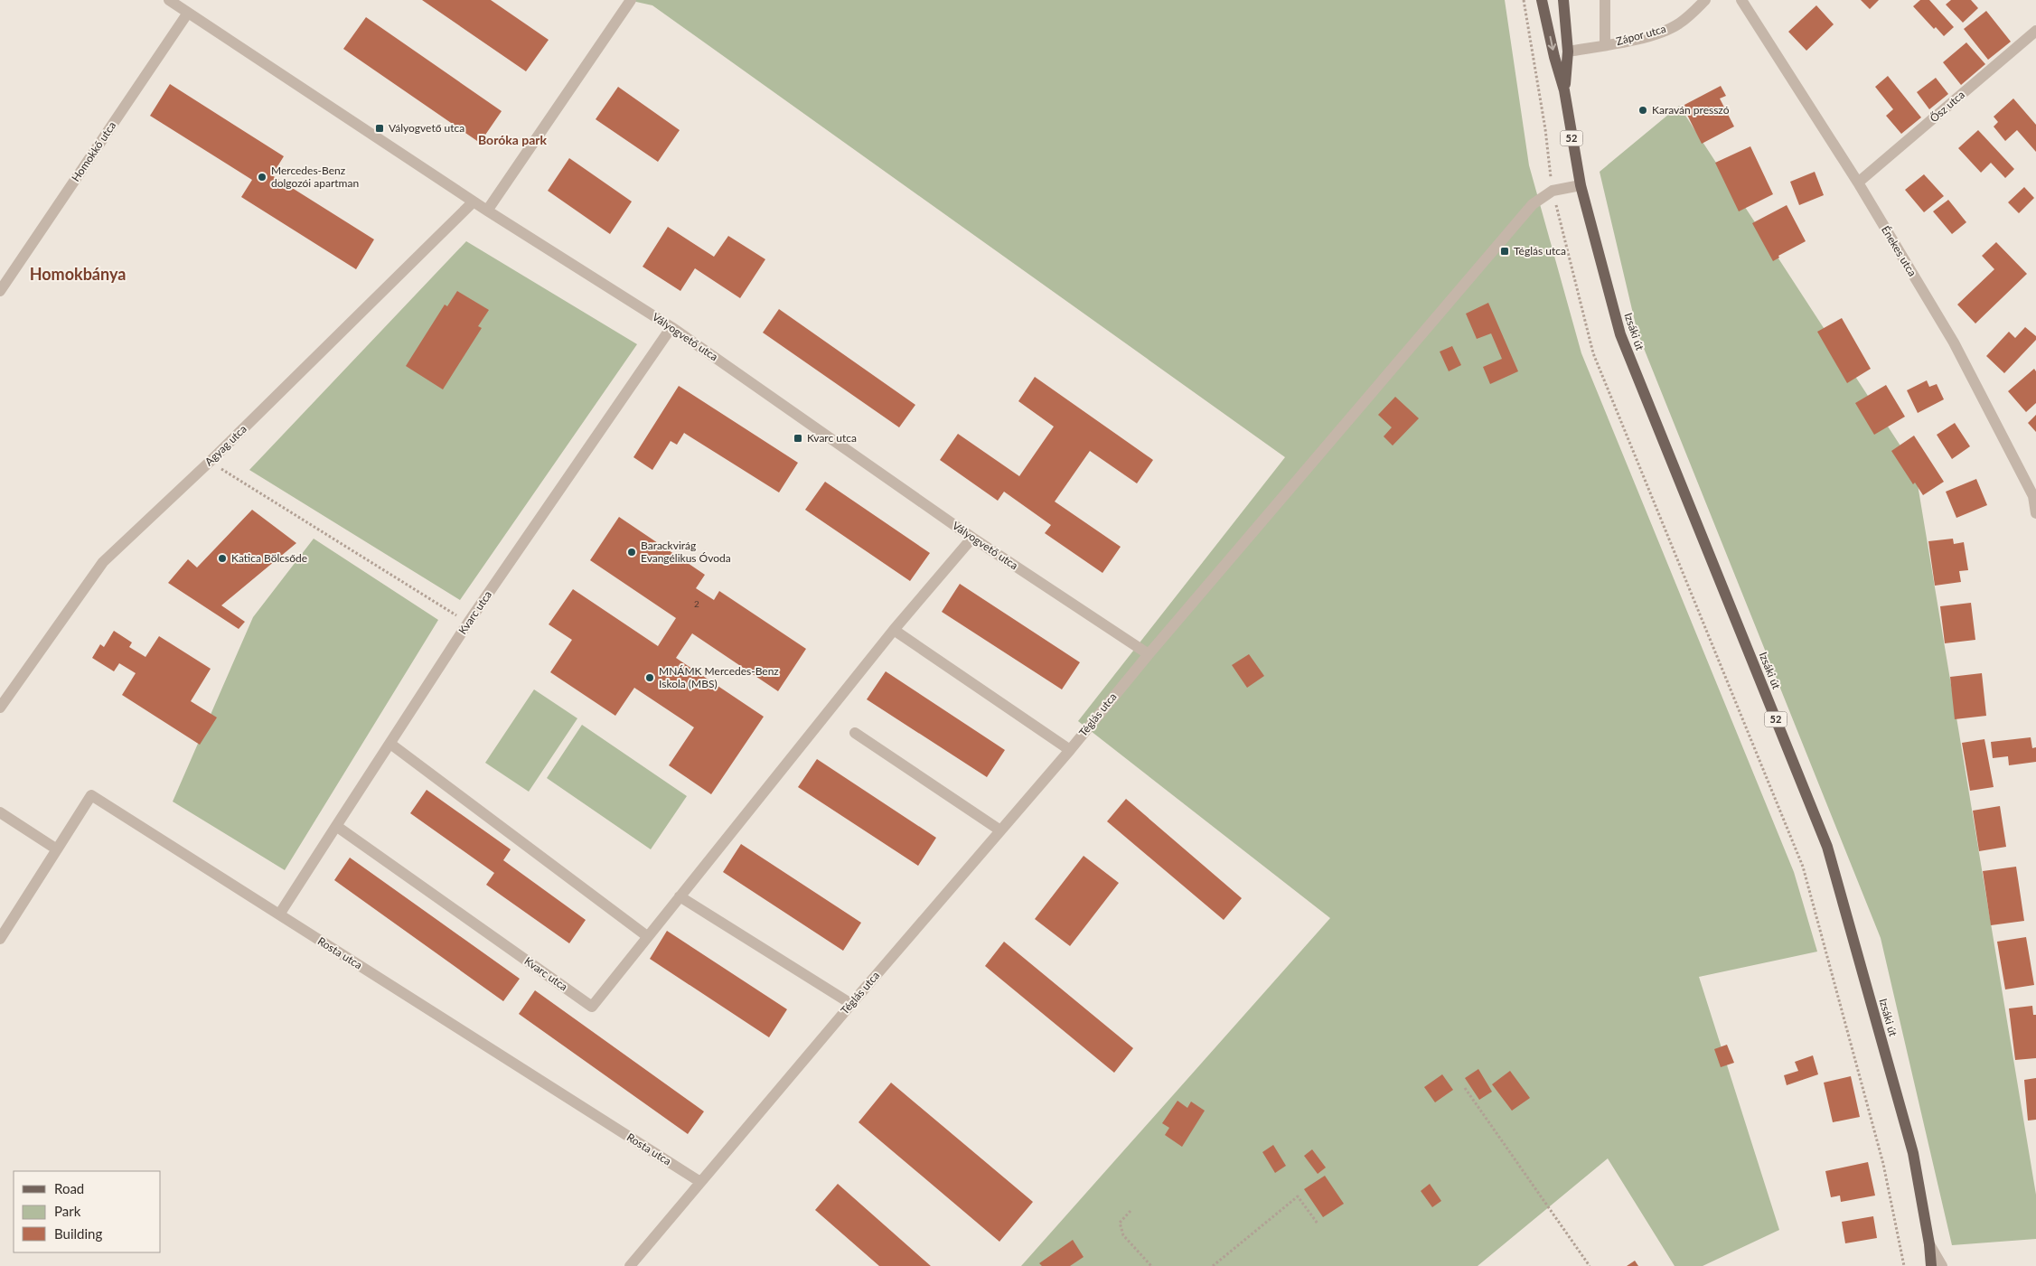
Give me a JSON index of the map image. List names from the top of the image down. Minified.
{"streets":{"main road":["52","Izsáki út"],"street":["Zápor utca","Ősz utca","Homokkő utca","Énekes utca","Vályogvető utca","Agyag utca","Kvarc utca","Téglás utca","Rosta utca"]},"crossings":[["Zápor utca","Izsáki út"],["Ősz utca","Énekes utca"],["Homokkő utca","Vályogvető utca"],["Izsáki út","Téglás utca"],["Vályogvető utca","Agyag utca"],["Vályogvető utca","Kvarc utca"],["Vályogvető utca","Téglás utca"],["Téglás utca","Rosta utca"]],"districts":["Boróka park","Homokbánya"],"places":{"other":["Karaván presszó","Mercedes-Benz dolgozói apartman","Barackvirág Evangélikus Óvoda","Katica Bölcsőde","MNÁMK Mercedes-Benz Iskola (MBS)"],"transit":["Vályogvető utca","Téglás utca","Kvarc utca"]},"house_numbers":["2"],"legend":["Road","Park","Building"]}
